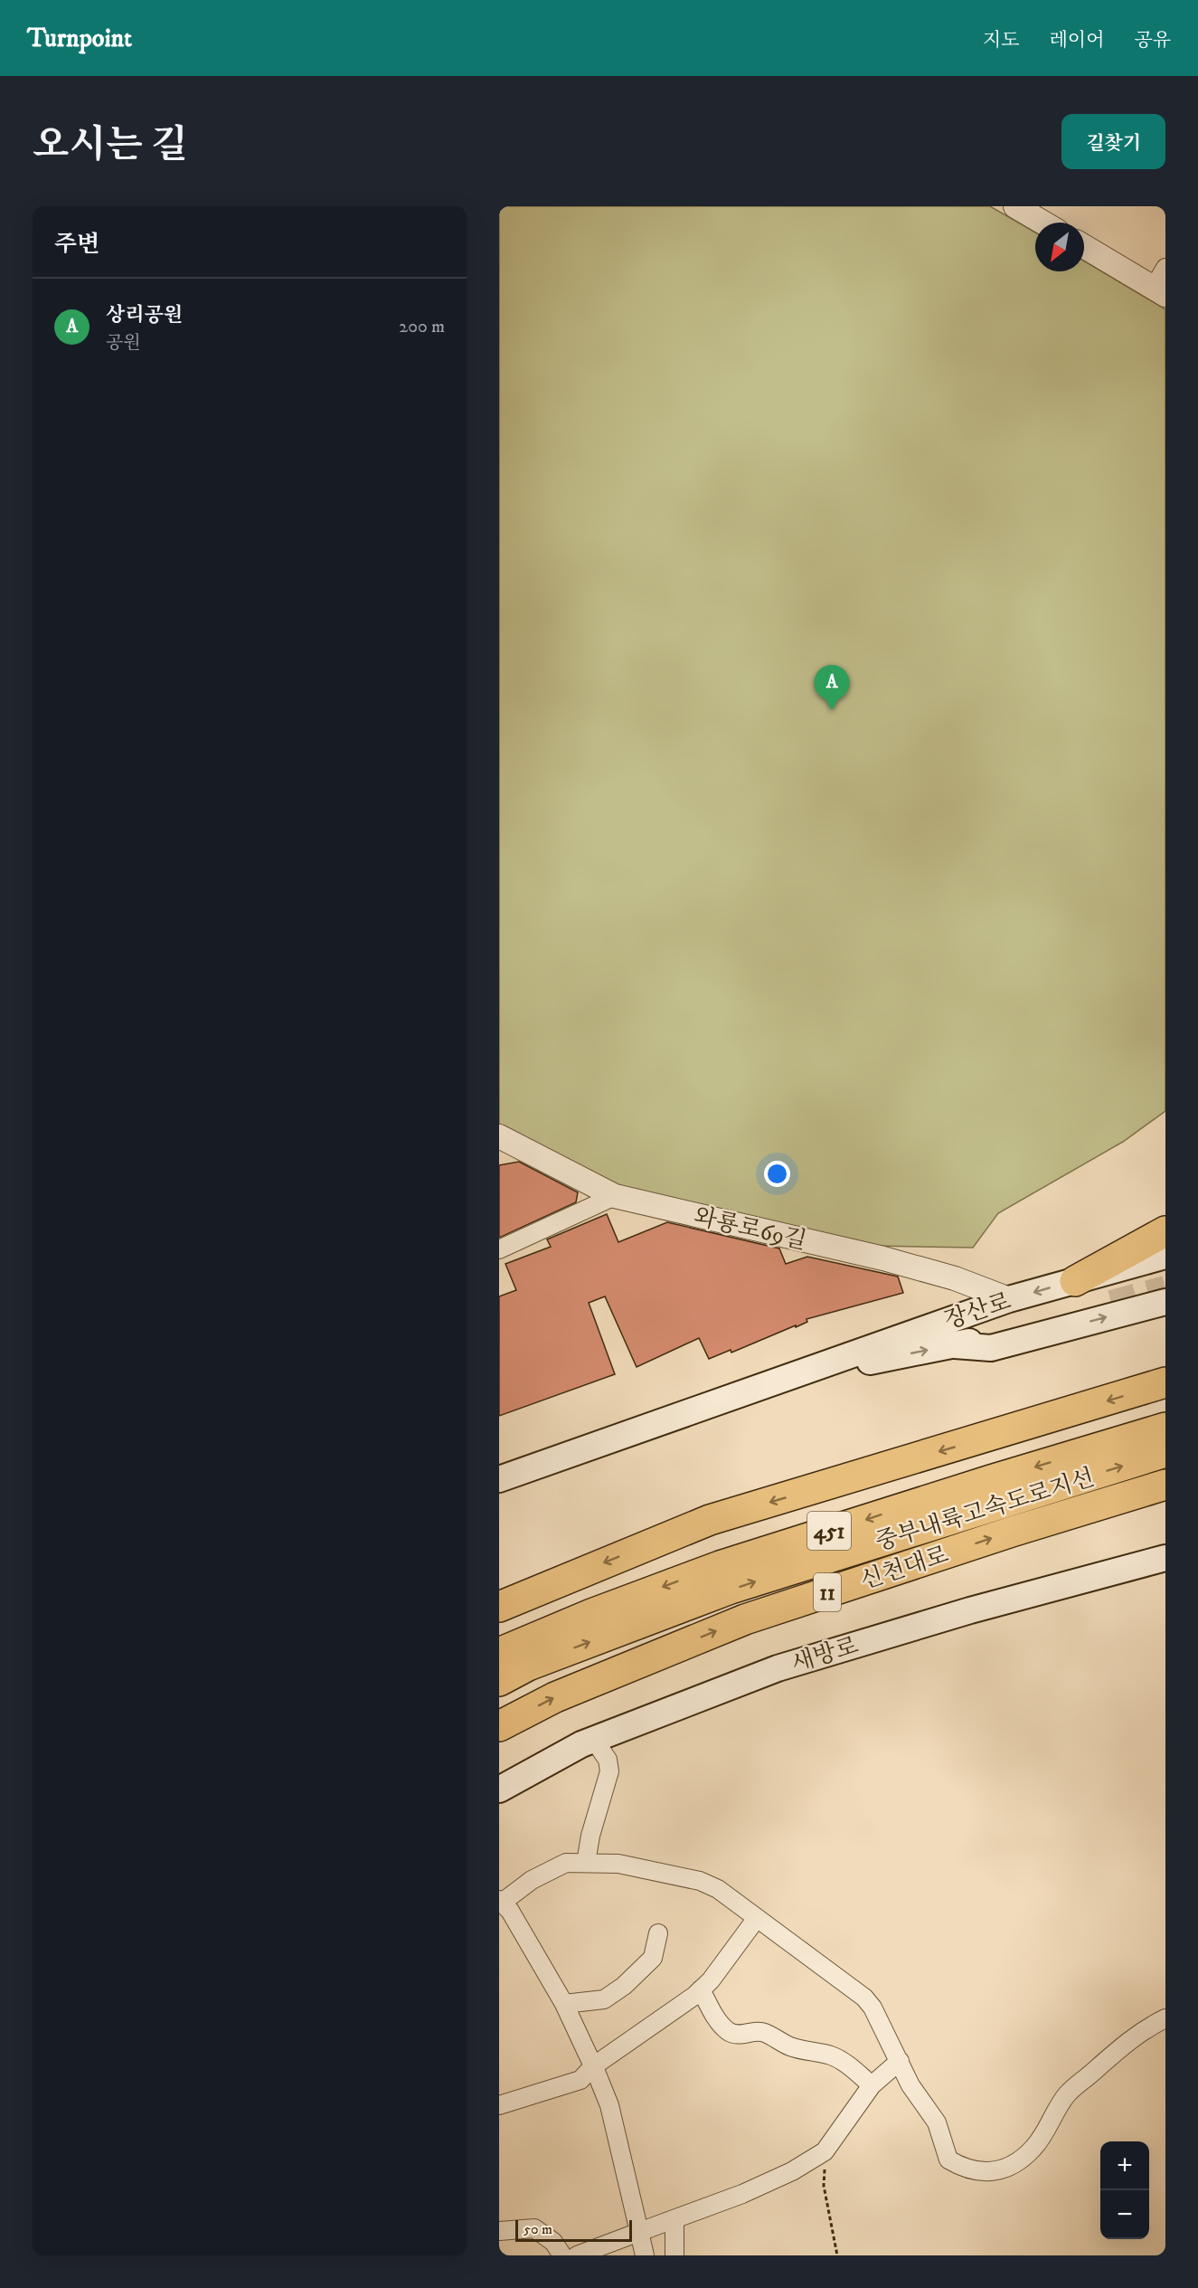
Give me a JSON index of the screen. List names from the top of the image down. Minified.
{"streets":{"highway":["중부내륙고속도로지선","451","신천대로","11"],"main road":["장산로","새방로"],"street":["와룡로69길"]},"crossings":[["와룡로69길","장산로"]],"scale_bar":"50 m","north":"bottom left","page":{"header":"Turnpoint","nav":["지도","레이어","공유"],"title":"오시는 길","buttons":"길찾기","heading":"주변","list":[{"mark":"A","name":"상리공원","note":"공원","value":"200 m"}],"pins":"A","map_buttons":["+","−"],"scale":"50 m"}}
